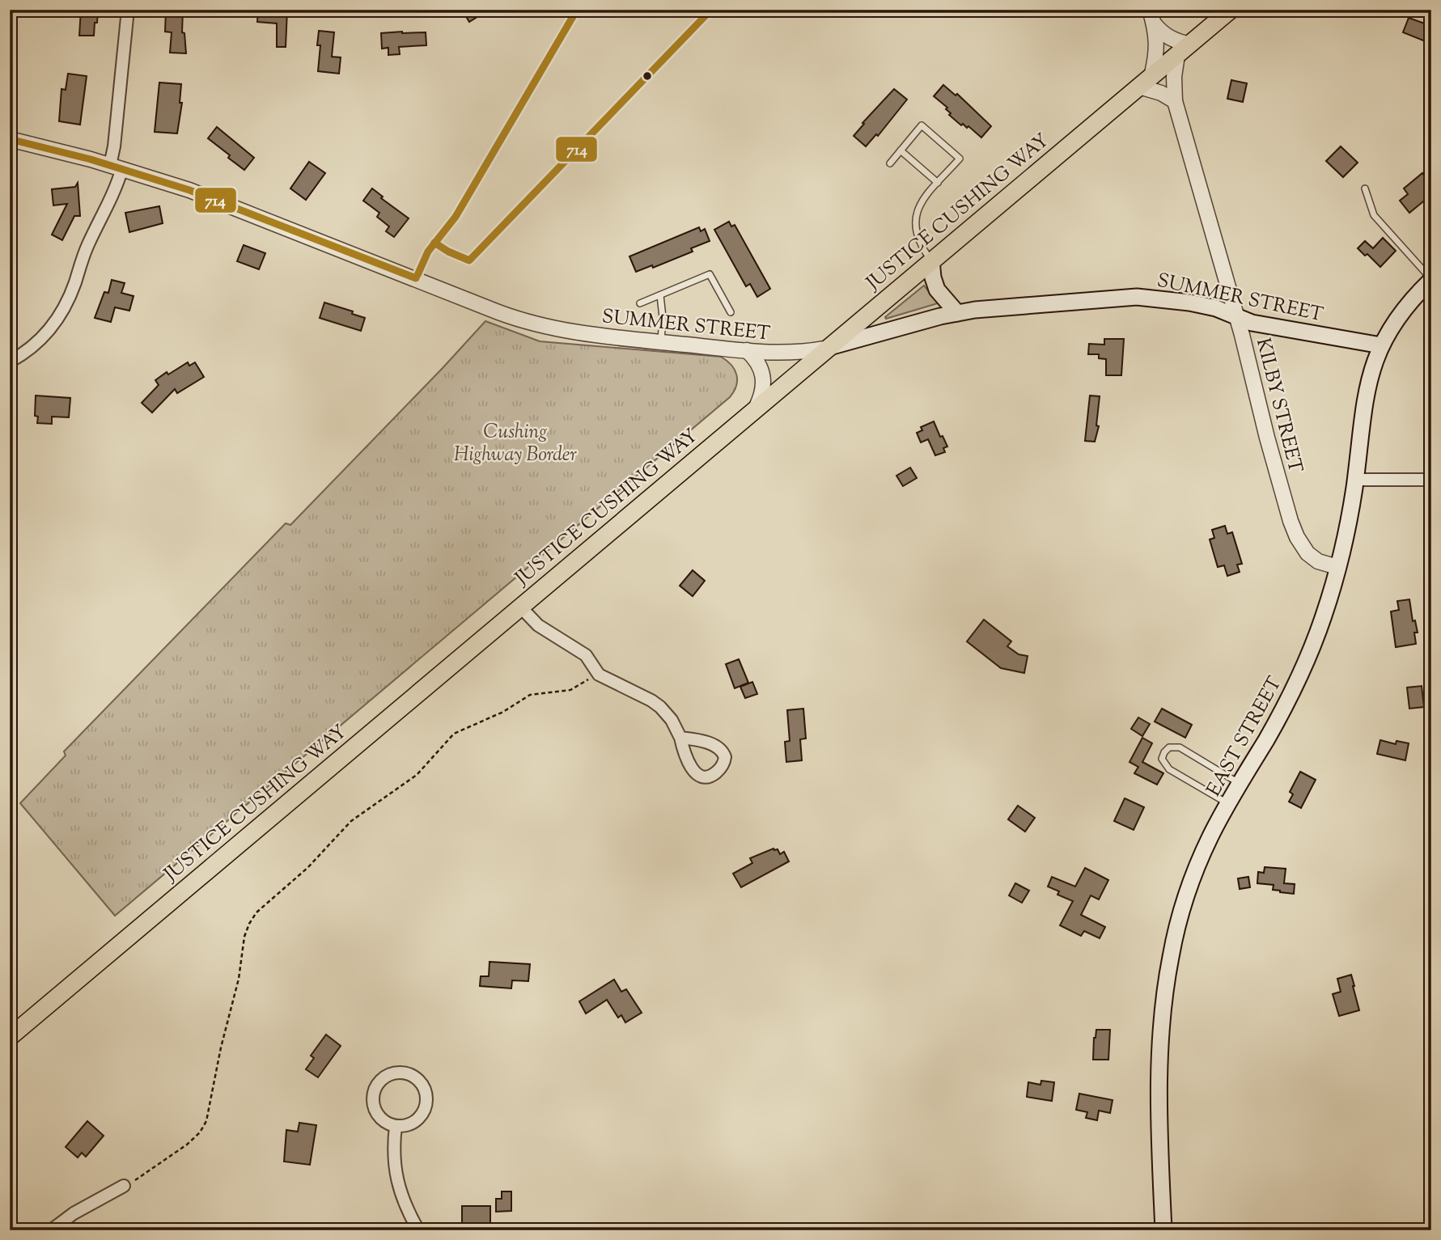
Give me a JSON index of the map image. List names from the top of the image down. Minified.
{"streets":{"main road":["JUSTICE CUSHING WAY","SUMMER STREET","EAST STREET"],"street":["KILBY STREET"]},"crossings":[["JUSTICE CUSHING WAY","SUMMER STREET"],["JUSTICE CUSHING WAY","KILBY STREET"],["SUMMER STREET","KILBY STREET"],["SUMMER STREET","EAST STREET"],["KILBY STREET","EAST STREET"]],"parks":["Cushing Highway Border"],"lines":["transit line 714"]}
